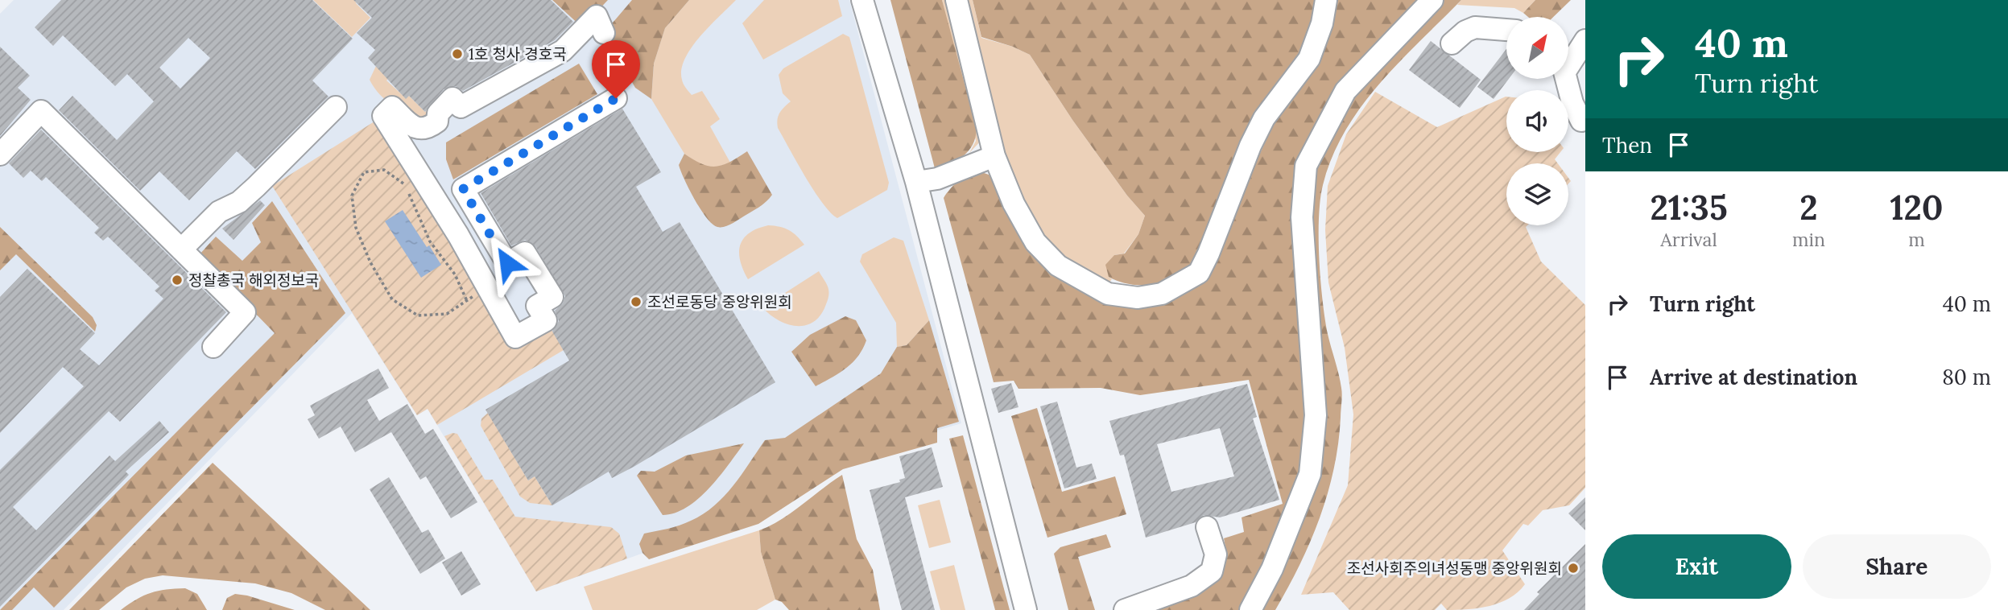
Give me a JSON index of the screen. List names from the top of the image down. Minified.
{"places":["1호 청사 경호국","정찰총국 해외정보국","조선로동당 중앙위원회","조선사회주의녀성동맹 중앙위원회"],"north":"top right","page":{"turn":["40 m","Turn right"],"then":"Then","eta":["21:35","Arrival","2","min","120","m"],"list":[{"name":"Turn right","value":"40 m"},{"name":"Arrive at destination","value":"80 m"}],"buttons":["Exit","Share"]}}
